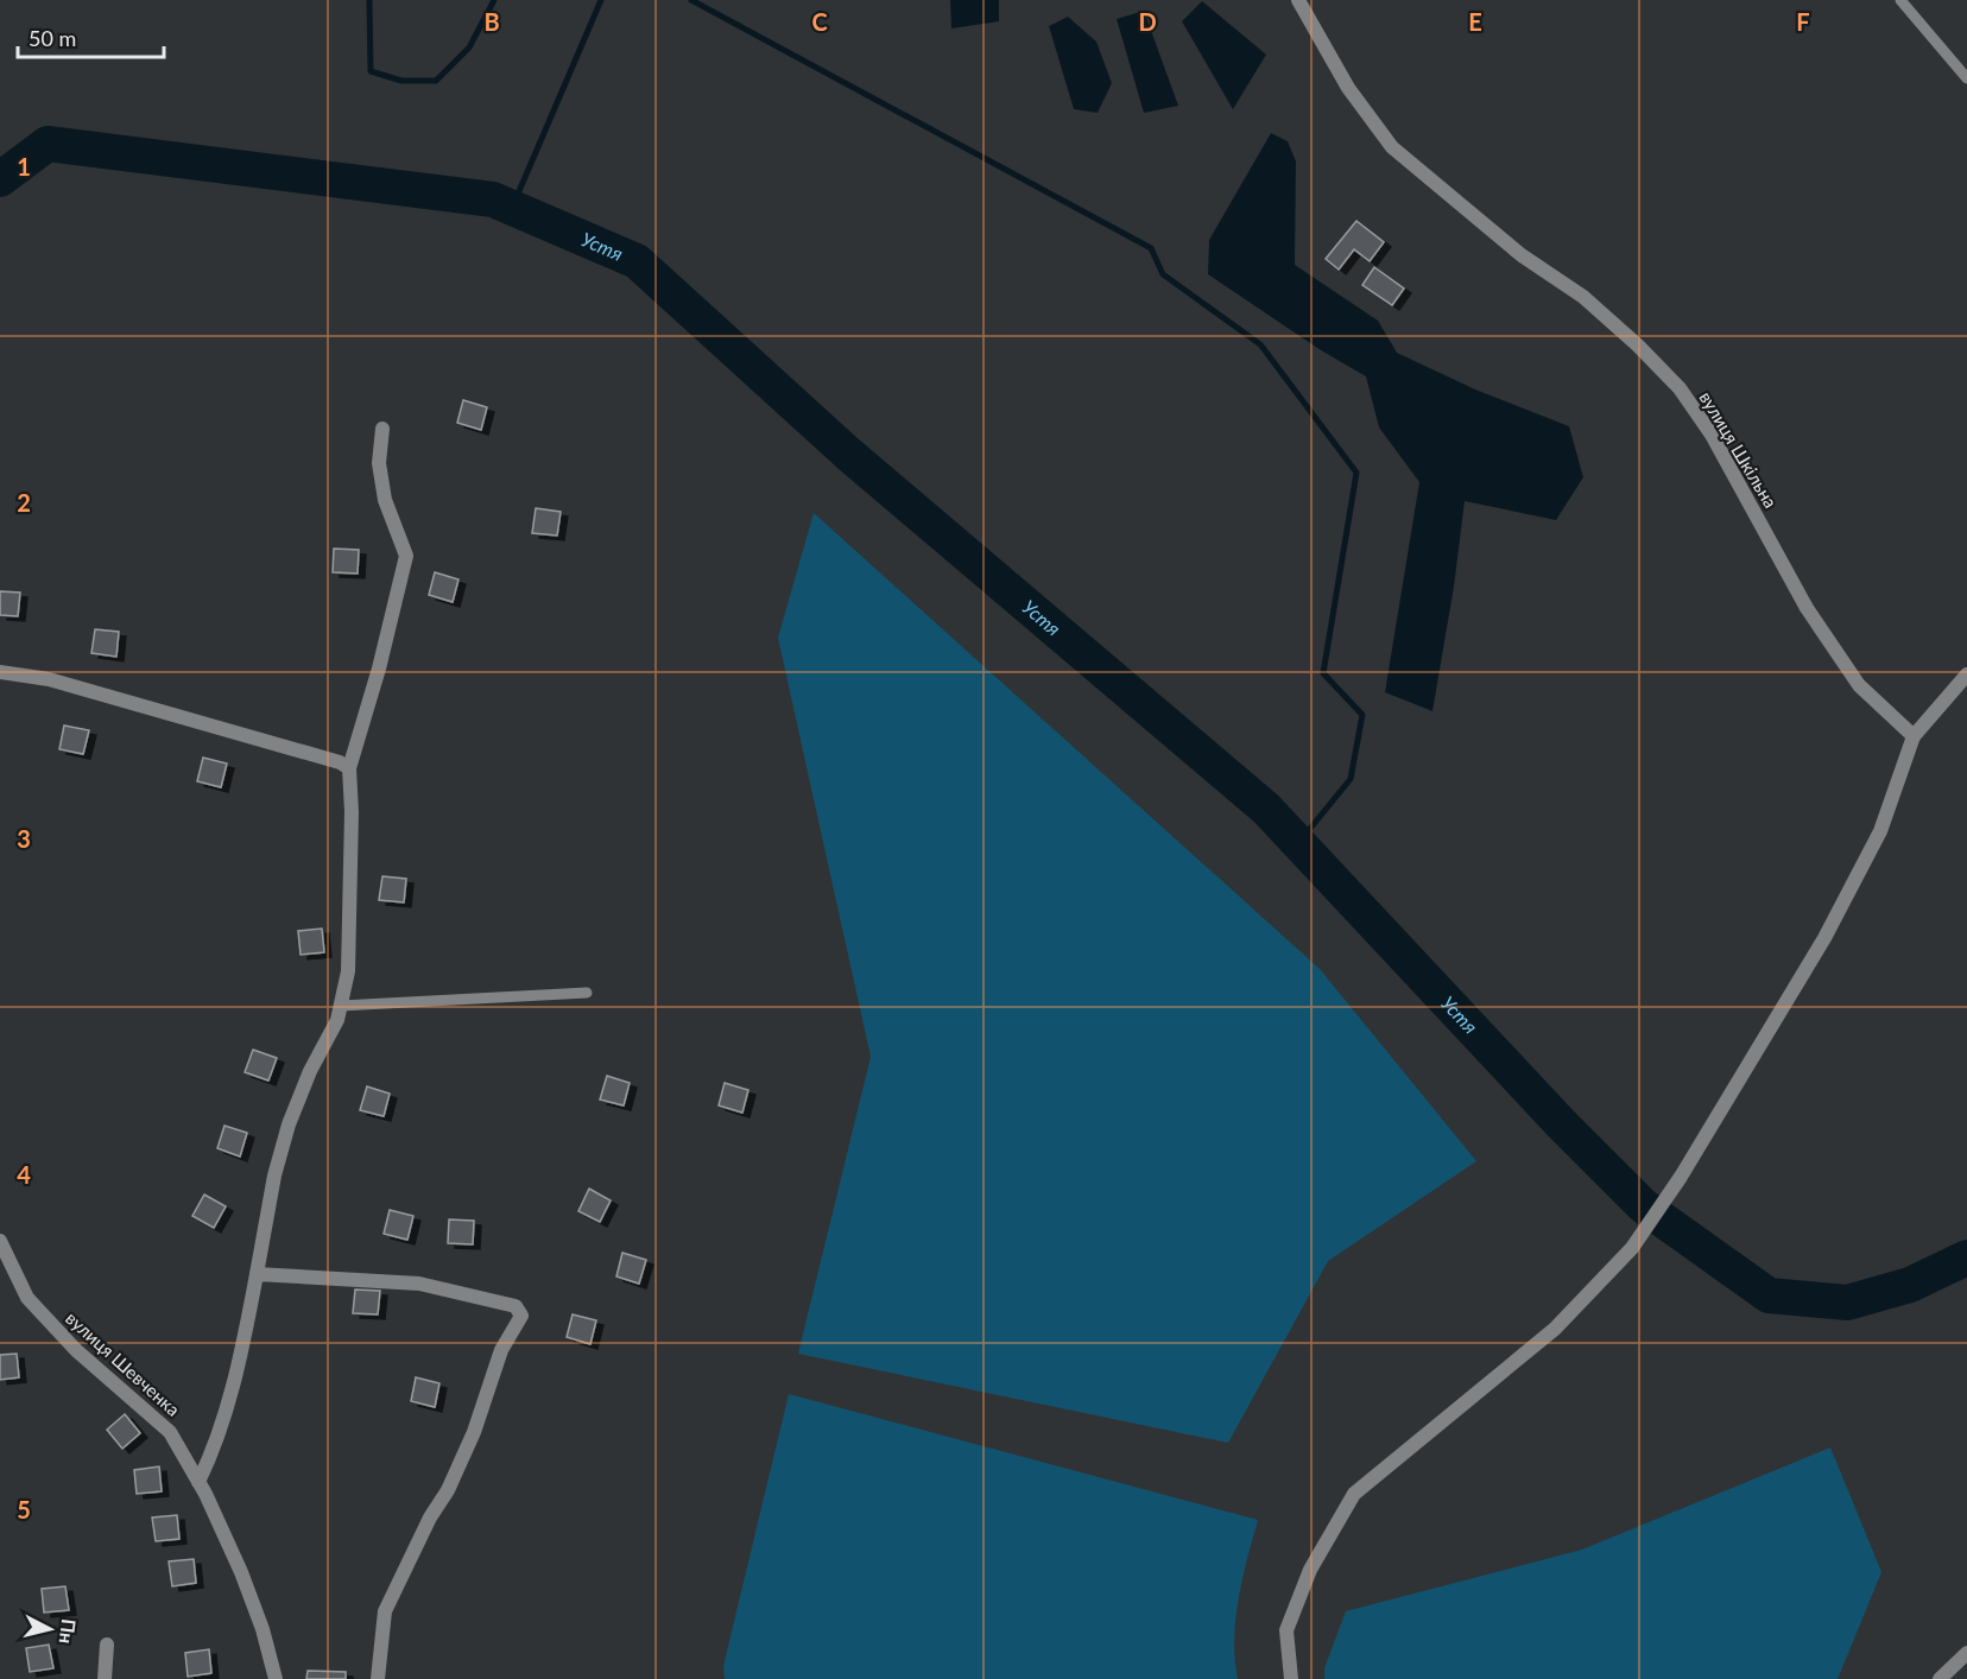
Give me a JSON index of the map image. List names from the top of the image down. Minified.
{"streets":{"street":["вулиця Шкільна","вулиця Шевченка"]},"water":["Устя"],"scale_bar":"50 m","north":"right","grid":{"columns":["B","C","D","E","F"],"rows":["1","2","3","4","5"]}}
